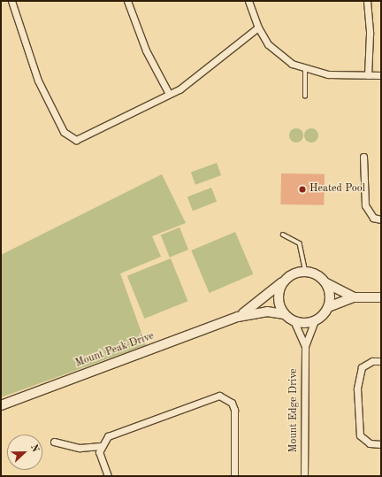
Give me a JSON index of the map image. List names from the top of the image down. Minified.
{"streets":{"street":["Mount Peak Drive","Mount Edge Drive"]},"crossings":[["Mount Peak Drive","Mount Edge Drive"]],"places":["Heated Pool"],"north":"right"}
